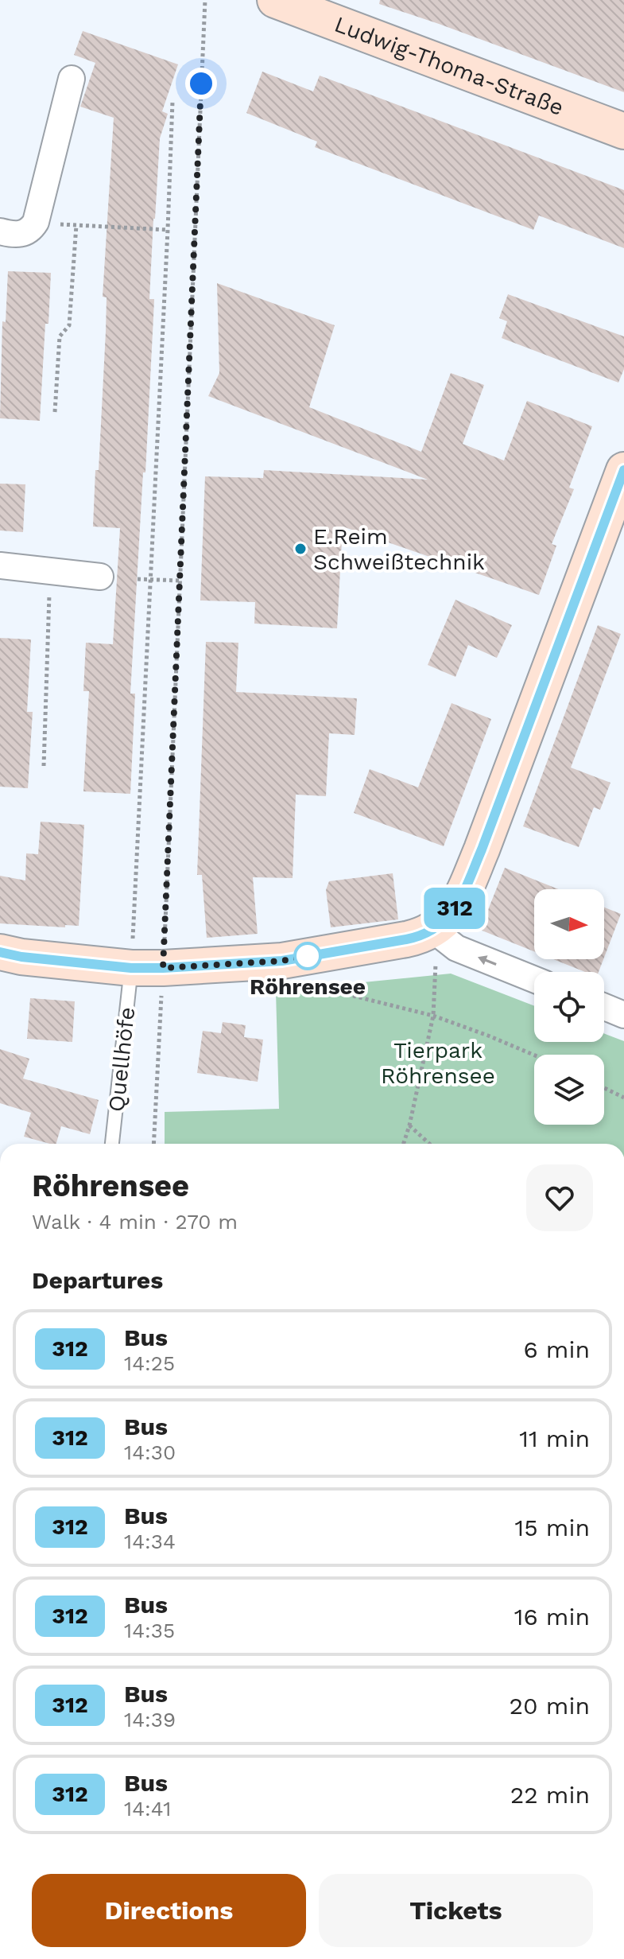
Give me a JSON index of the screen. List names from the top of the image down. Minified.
{"streets":{"main road":["Ludwig-Thoma-Straße"],"lane":["Quellhöfe"]},"parks":["Tierpark Röhrensee"],"places":["E.Reim Schweißtechnik","Röhrensee"],"lines":["bus line 312"],"north":"right","page":{"on_map":"312","heading":[["Röhrensee","Walk · 4 min · 270 m"],"Departures"],"list":[{"mark":"312","name":"Bus","note":"14:25","value":"6 min"},{"mark":"312","name":"Bus","note":"14:30","value":"11 min"},{"mark":"312","name":"Bus","note":"14:34","value":"15 min"},{"mark":"312","name":"Bus","note":"14:35","value":"16 min"},{"mark":"312","name":"Bus","note":"14:39","value":"20 min"},{"mark":"312","name":"Bus","note":"14:41","value":"22 min"}],"buttons":["Directions","Tickets"]}}
